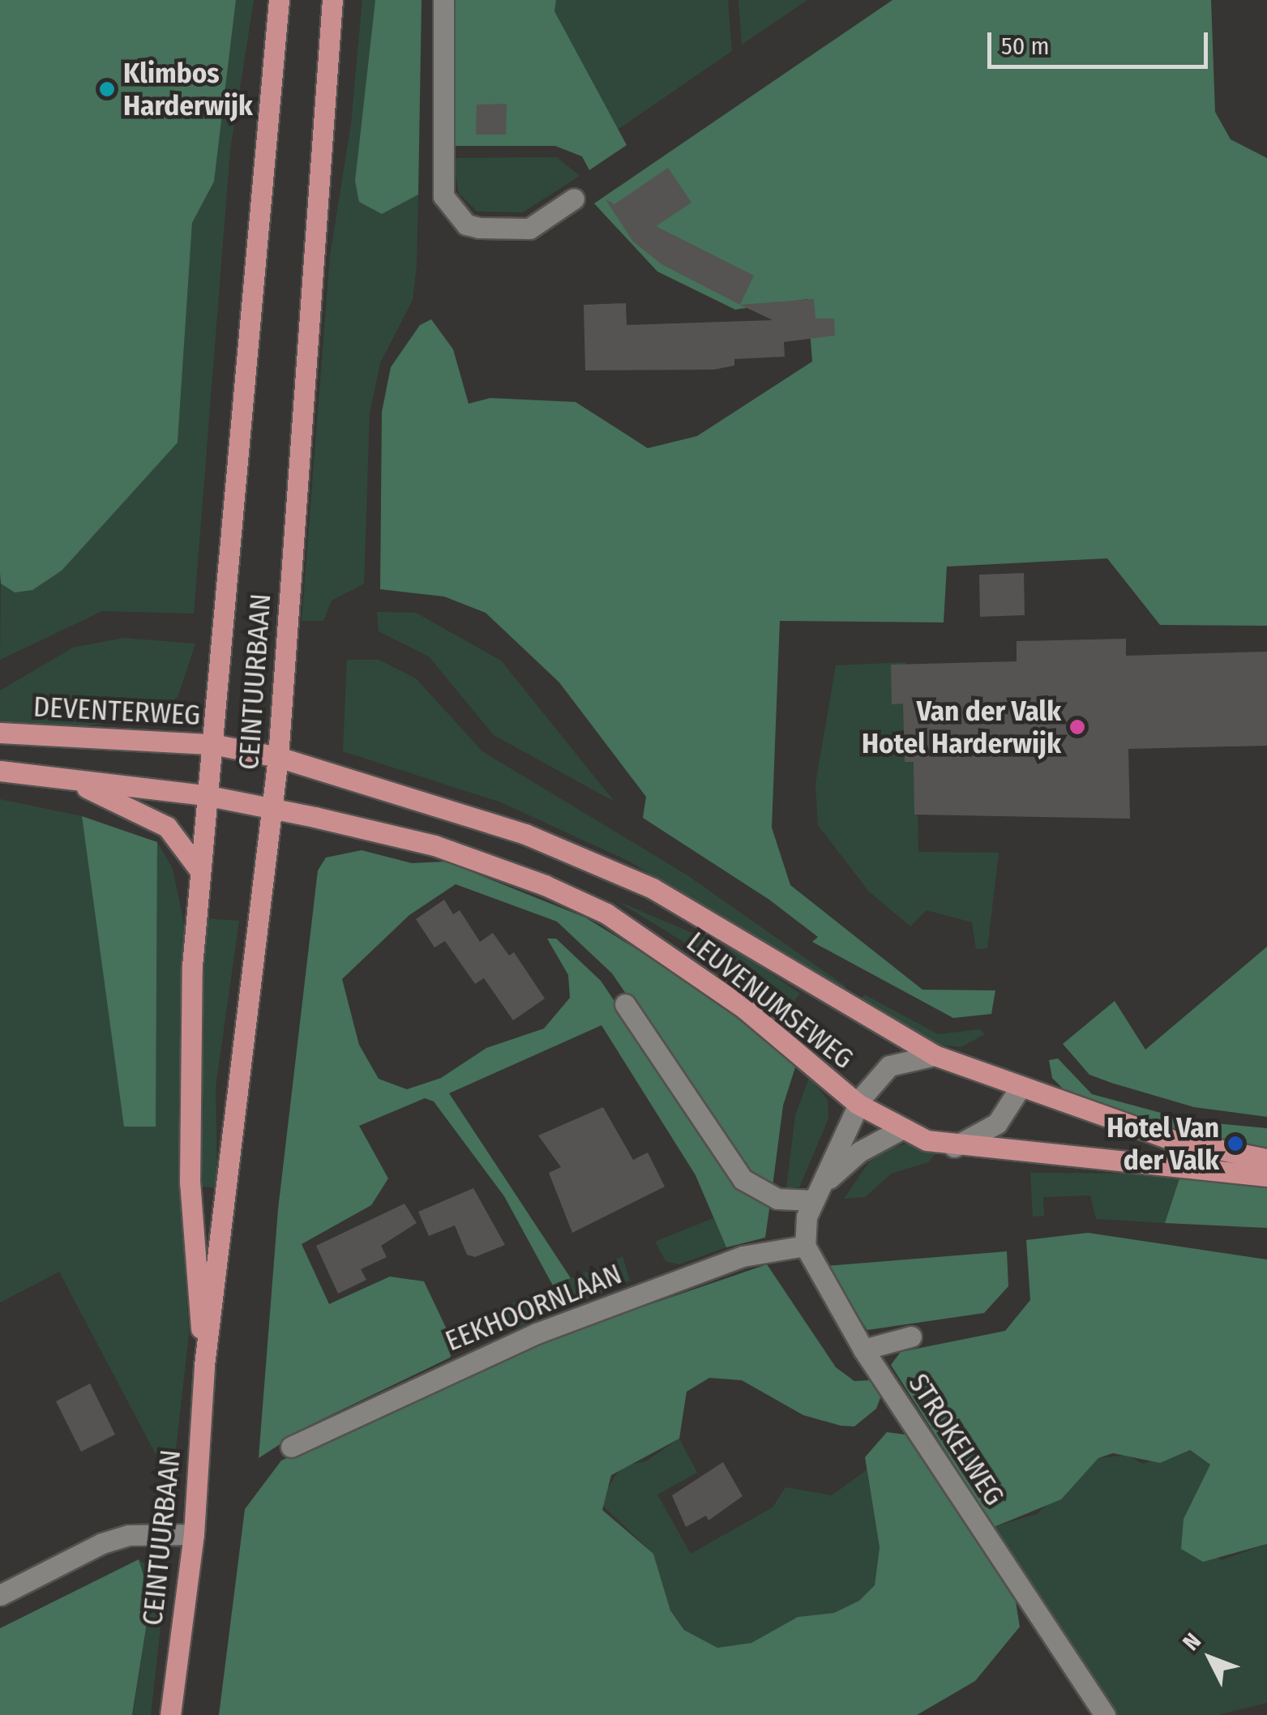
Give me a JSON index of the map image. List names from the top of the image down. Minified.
{"streets":{"main road":["CEINTUURBAAN","DEVENTERWEG","LEUVENUMSEWEG"],"street":["EEKHOORNLAAN","STROKELWEG"]},"crossings":[["CEINTUURBAAN","DEVENTERWEG"],["CEINTUURBAAN","LEUVENUMSEWEG"],["DEVENTERWEG","LEUVENUMSEWEG"],["EEKHOORNLAAN","STROKELWEG"]],"places":["Klimbos Harderwijk","Van der Valk Hotel Harderwijk","Hotel Van der Valk"],"scale_bar":"50 m","north":"top left"}
